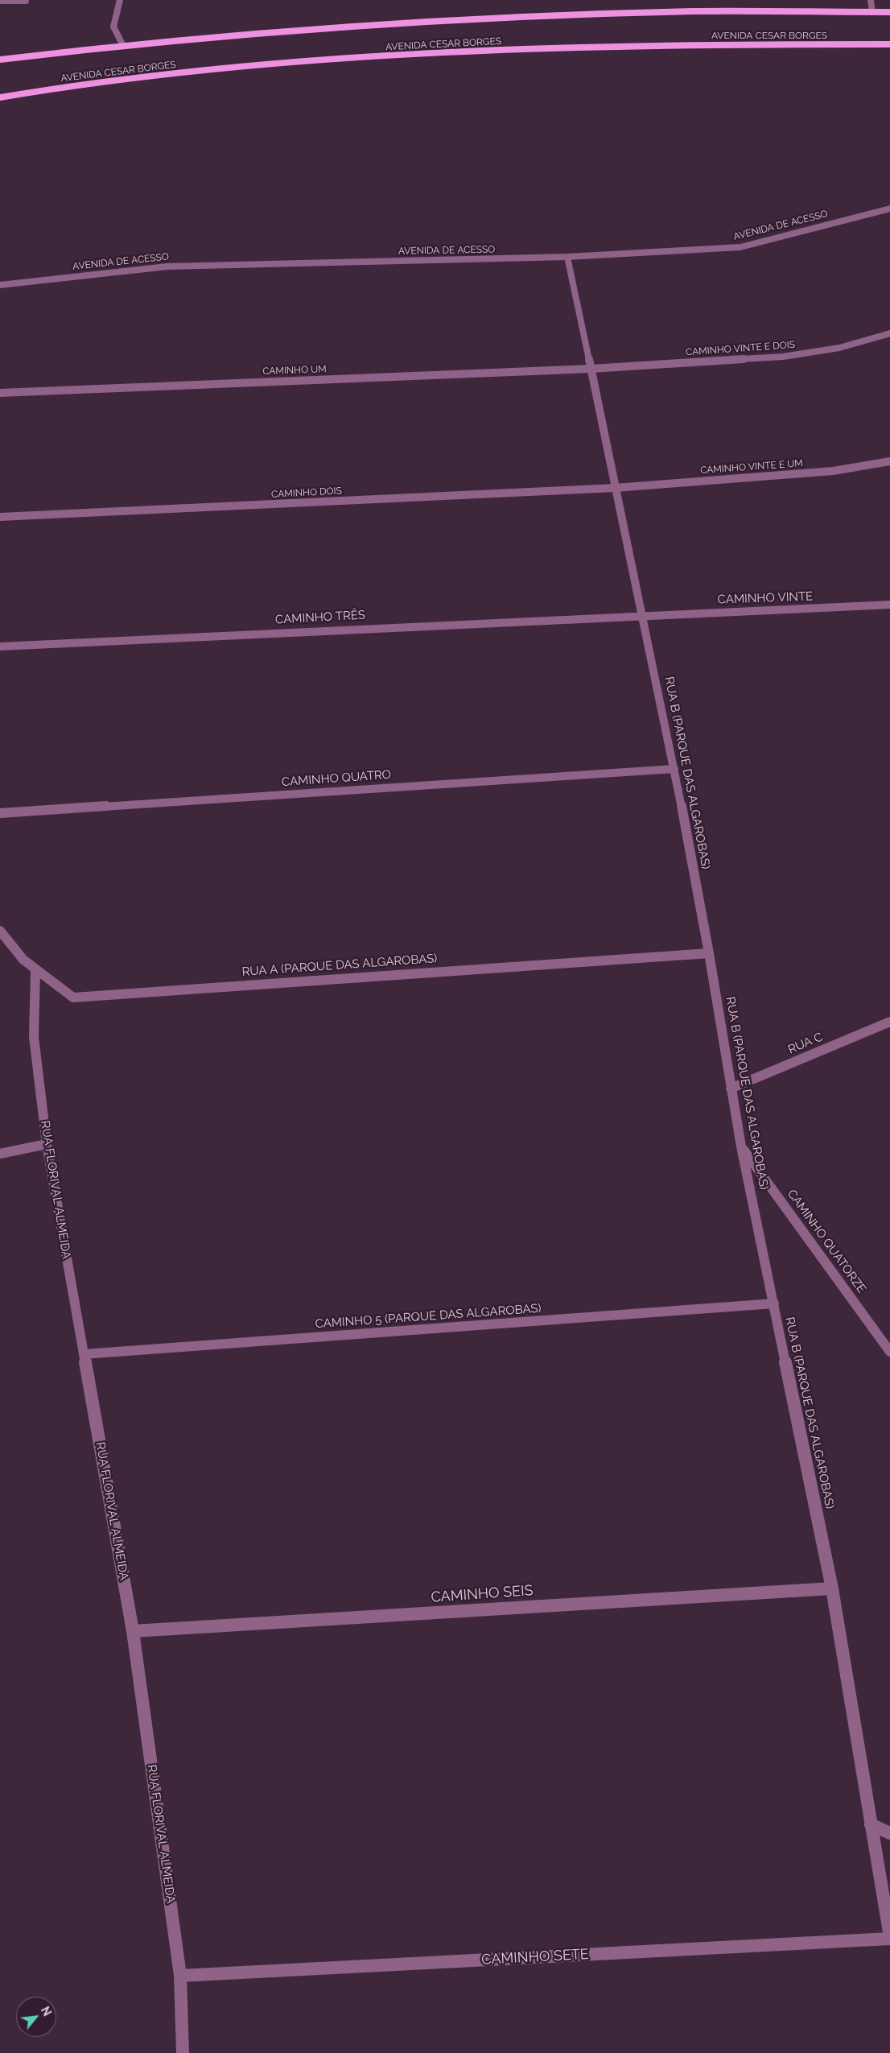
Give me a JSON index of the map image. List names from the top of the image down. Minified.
{"streets":{"main road":["AVENIDA CESAR BORGES"],"street":["AVENIDA DE ACESSO","CAMINHO VINTE E DOIS","CAMINHO UM","CAMINHO VINTE E UM","CAMINHO DOIS","CAMINHO VINTE","CAMINHO TRÊS","RUA B (PARQUE DAS ALGAROBAS)","CAMINHO QUATRO","RUA A (PARQUE DAS ALGAROBAS)","RUA C","RUA FLORIVAL ALMEIDA","CAMINHO QUATORZE","CAMINHO 5 (PARQUE DAS ALGAROBAS)","CAMINHO SEIS","CAMINHO SETE"]},"crossings":[["AVENIDA DE ACESSO","RUA B (PARQUE DAS ALGAROBAS)"],["CAMINHO VINTE E DOIS","CAMINHO UM"],["CAMINHO VINTE E DOIS","RUA B (PARQUE DAS ALGAROBAS)"],["CAMINHO UM","RUA B (PARQUE DAS ALGAROBAS)"],["CAMINHO VINTE E UM","CAMINHO DOIS"],["CAMINHO VINTE E UM","RUA B (PARQUE DAS ALGAROBAS)"],["CAMINHO DOIS","RUA B (PARQUE DAS ALGAROBAS)"],["CAMINHO VINTE","CAMINHO TRÊS"],["CAMINHO VINTE","RUA B (PARQUE DAS ALGAROBAS)"],["CAMINHO TRÊS","RUA B (PARQUE DAS ALGAROBAS)"],["RUA B (PARQUE DAS ALGAROBAS)","CAMINHO QUATRO"],["RUA B (PARQUE DAS ALGAROBAS)","RUA A (PARQUE DAS ALGAROBAS)"],["RUA B (PARQUE DAS ALGAROBAS)","RUA C"],["RUA B (PARQUE DAS ALGAROBAS)","CAMINHO QUATORZE"],["RUA B (PARQUE DAS ALGAROBAS)","CAMINHO 5 (PARQUE DAS ALGAROBAS)"],["RUA B (PARQUE DAS ALGAROBAS)","CAMINHO SEIS"],["RUA B (PARQUE DAS ALGAROBAS)","CAMINHO SETE"],["RUA A (PARQUE DAS ALGAROBAS)","RUA FLORIVAL ALMEIDA"],["RUA FLORIVAL ALMEIDA","CAMINHO 5 (PARQUE DAS ALGAROBAS)"],["RUA FLORIVAL ALMEIDA","CAMINHO SEIS"],["RUA FLORIVAL ALMEIDA","CAMINHO SETE"]],"north":"top right"}
